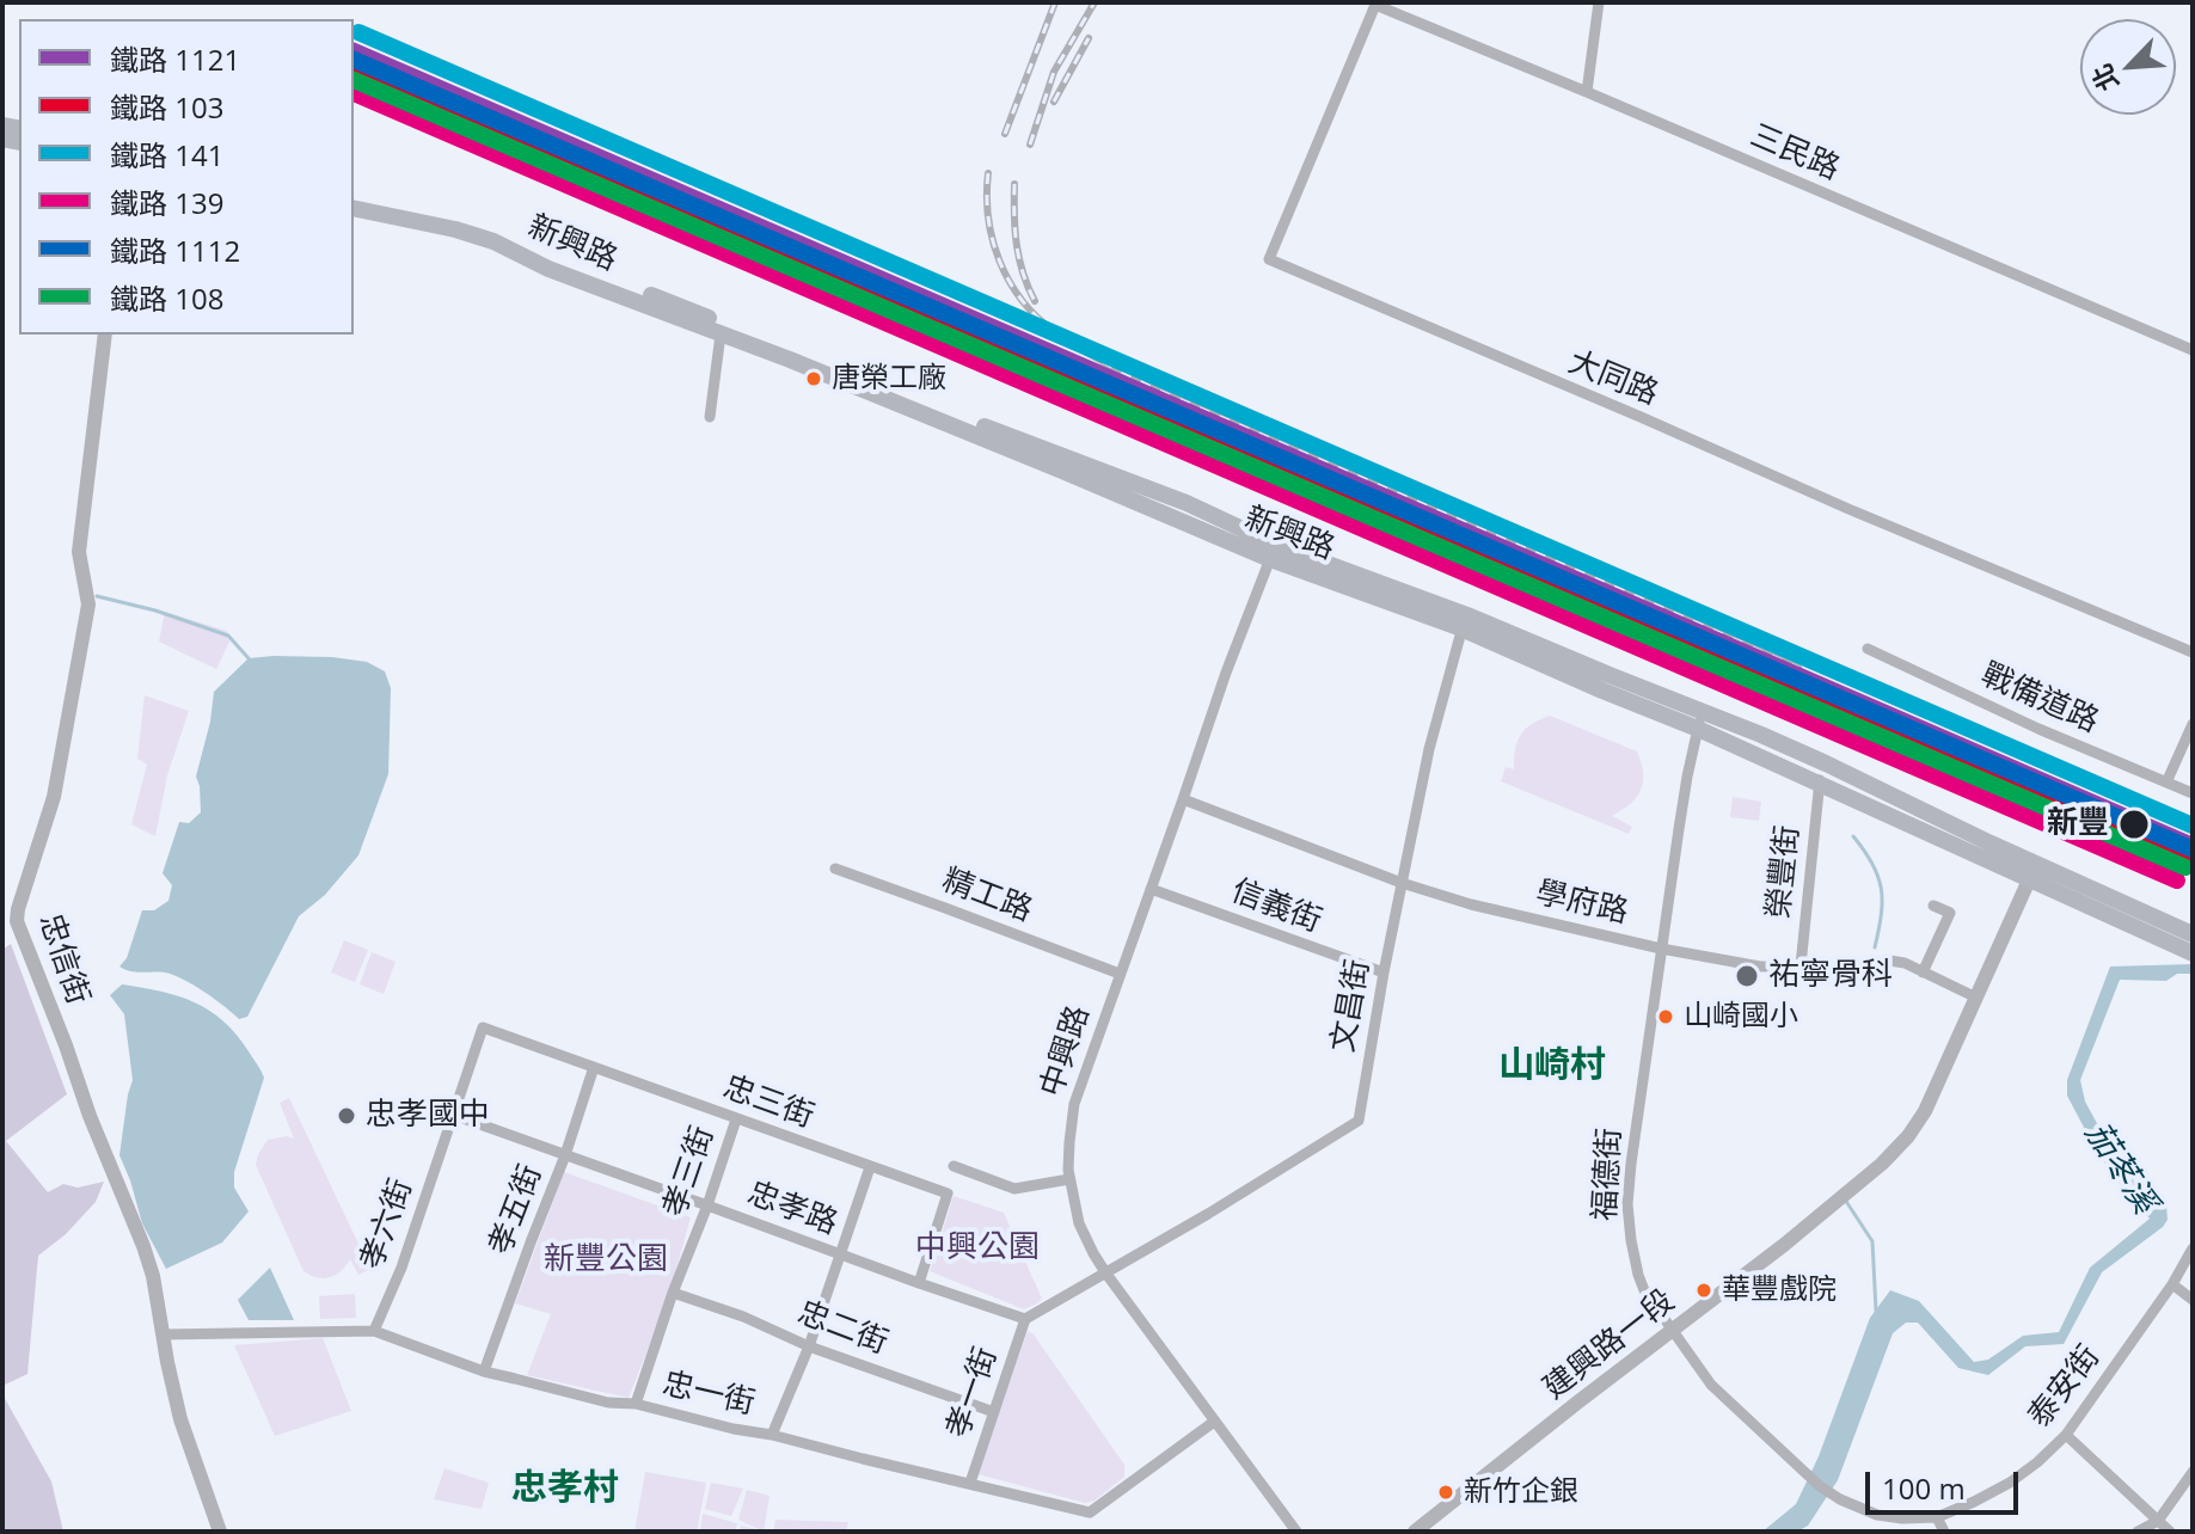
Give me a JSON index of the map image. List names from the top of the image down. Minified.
{"streets":{"main road":["新興路"],"street":["三民路","大同路","戰備道路","榮豐街","精工路","學府路","信義街","忠信街","文昌街","中興路","忠三街","孝三街","福德街","忠孝路","孝五街","孝六街","忠二街","建興路一段","泰安街","孝一街","忠一街"]},"crossings":[["三民路","大同路"],["新興路","榮豐街"],["新興路","文昌街"],["新興路","中興路"],["新興路","福德街"],["新興路","建興路一段"],["榮豐街","學府路"],["精工路","中興路"],["學府路","文昌街"],["學府路","中興路"],["學府路","福德街"],["學府路","建興路一段"],["信義街","文昌街"],["信義街","中興路"],["忠信街","忠一街"],["文昌街","中興路"],["中興路","忠一街"],["忠三街","孝三街"],["忠三街","忠孝路"],["忠三街","孝五街"],["忠三街","孝六街"],["孝三街","忠孝路"],["孝三街","忠二街"],["孝三街","忠一街"],["福德街","建興路一段"],["福德街","泰安街"],["忠孝路","孝五街"],["忠孝路","孝六街"],["忠孝路","孝一街"],["孝五街","忠一街"],["孝六街","忠一街"],["忠二街","孝一街"],["建興路一段","泰安街"],["孝一街","忠一街"]],"districts":["山崎村","忠孝村"],"water":["茄苳溪"],"parks":["中興公園","新豐公園"],"places":["唐榮工廠","新豐","祐寧骨科","山崎國小","忠孝國中","華豐戲院","新竹企銀"],"lines":["rail line 141","rail line 1121","rail line 1112","rail line 103","rail line 108","rail line 139"],"legend":["鐵路 1121","鐵路 103","鐵路 141","鐵路 139","鐵路 1112","鐵路 108"],"scale_bar":"100 m","north":"bottom left"}
